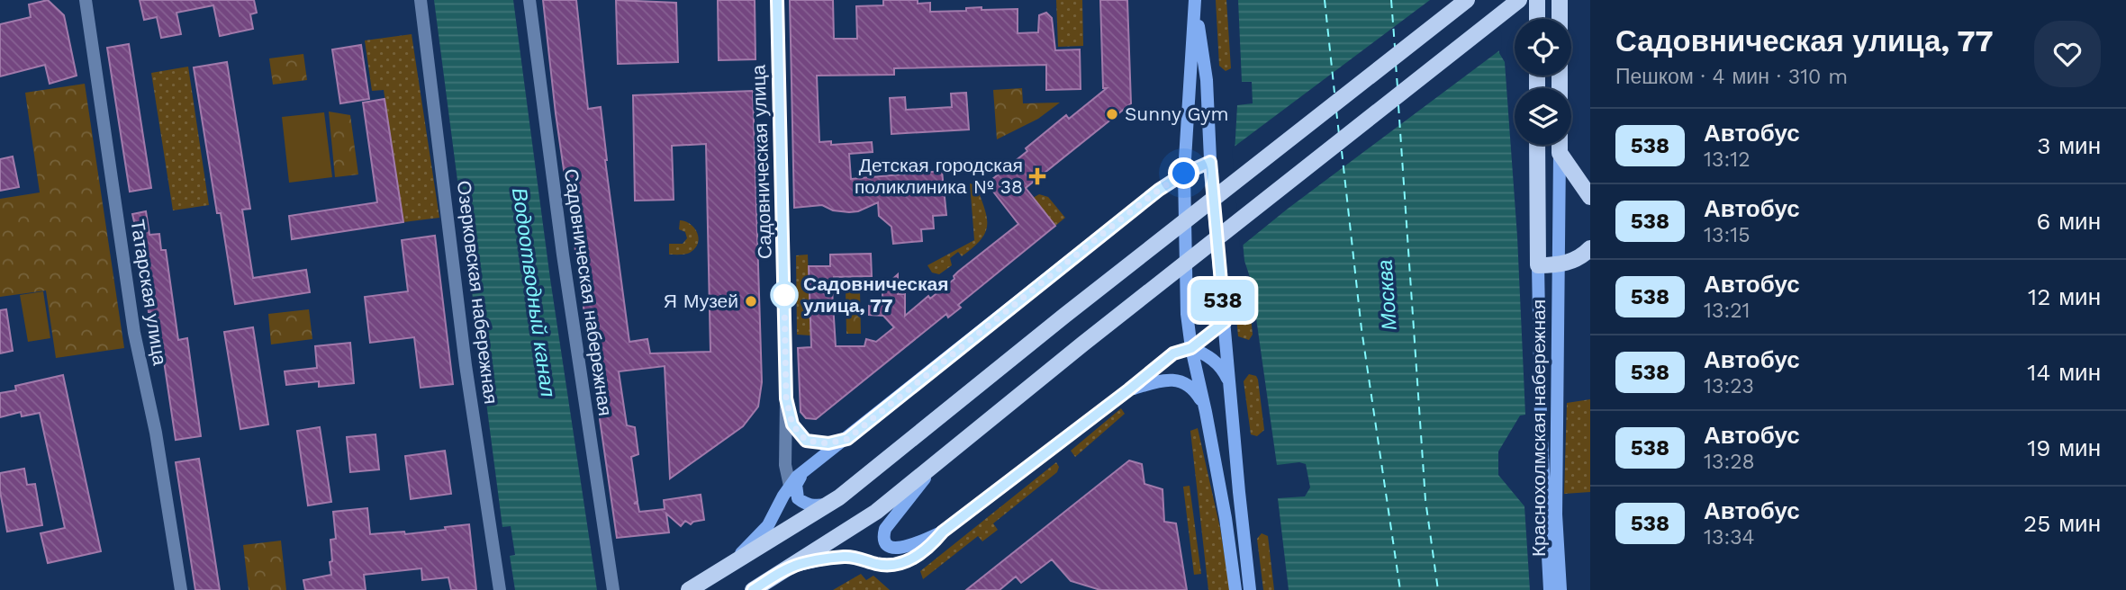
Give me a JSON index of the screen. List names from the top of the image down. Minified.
{"streets":{"main road":["Краснохолмская набережная"],"street":["Садовническая улица","Татарская улица","Озерковская набережная","Садовническая набережная"]},"water":["Водоотводный канал","Москва"],"places":{"other":["Sunny Gym","Садовническая улица, 77","Я Музей"],"health":["Детская городская поликлиника № 38"]},"lines":["bus line 538"],"page":{"on_map":"538","heading":["Садовническая улица, 77","Пешком · 4 мин · 310 m"],"list":[{"mark":"538","name":"Автобус","note":"13:12","value":"3 мин"},{"mark":"538","name":"Автобус","note":"13:15","value":"6 мин"},{"mark":"538","name":"Автобус","note":"13:21","value":"12 мин"},{"mark":"538","name":"Автобус","note":"13:23","value":"14 мин"},{"mark":"538","name":"Автобус","note":"13:28","value":"19 мин"},{"mark":"538","name":"Автобус","note":"13:34","value":"25 мин"}]}}
